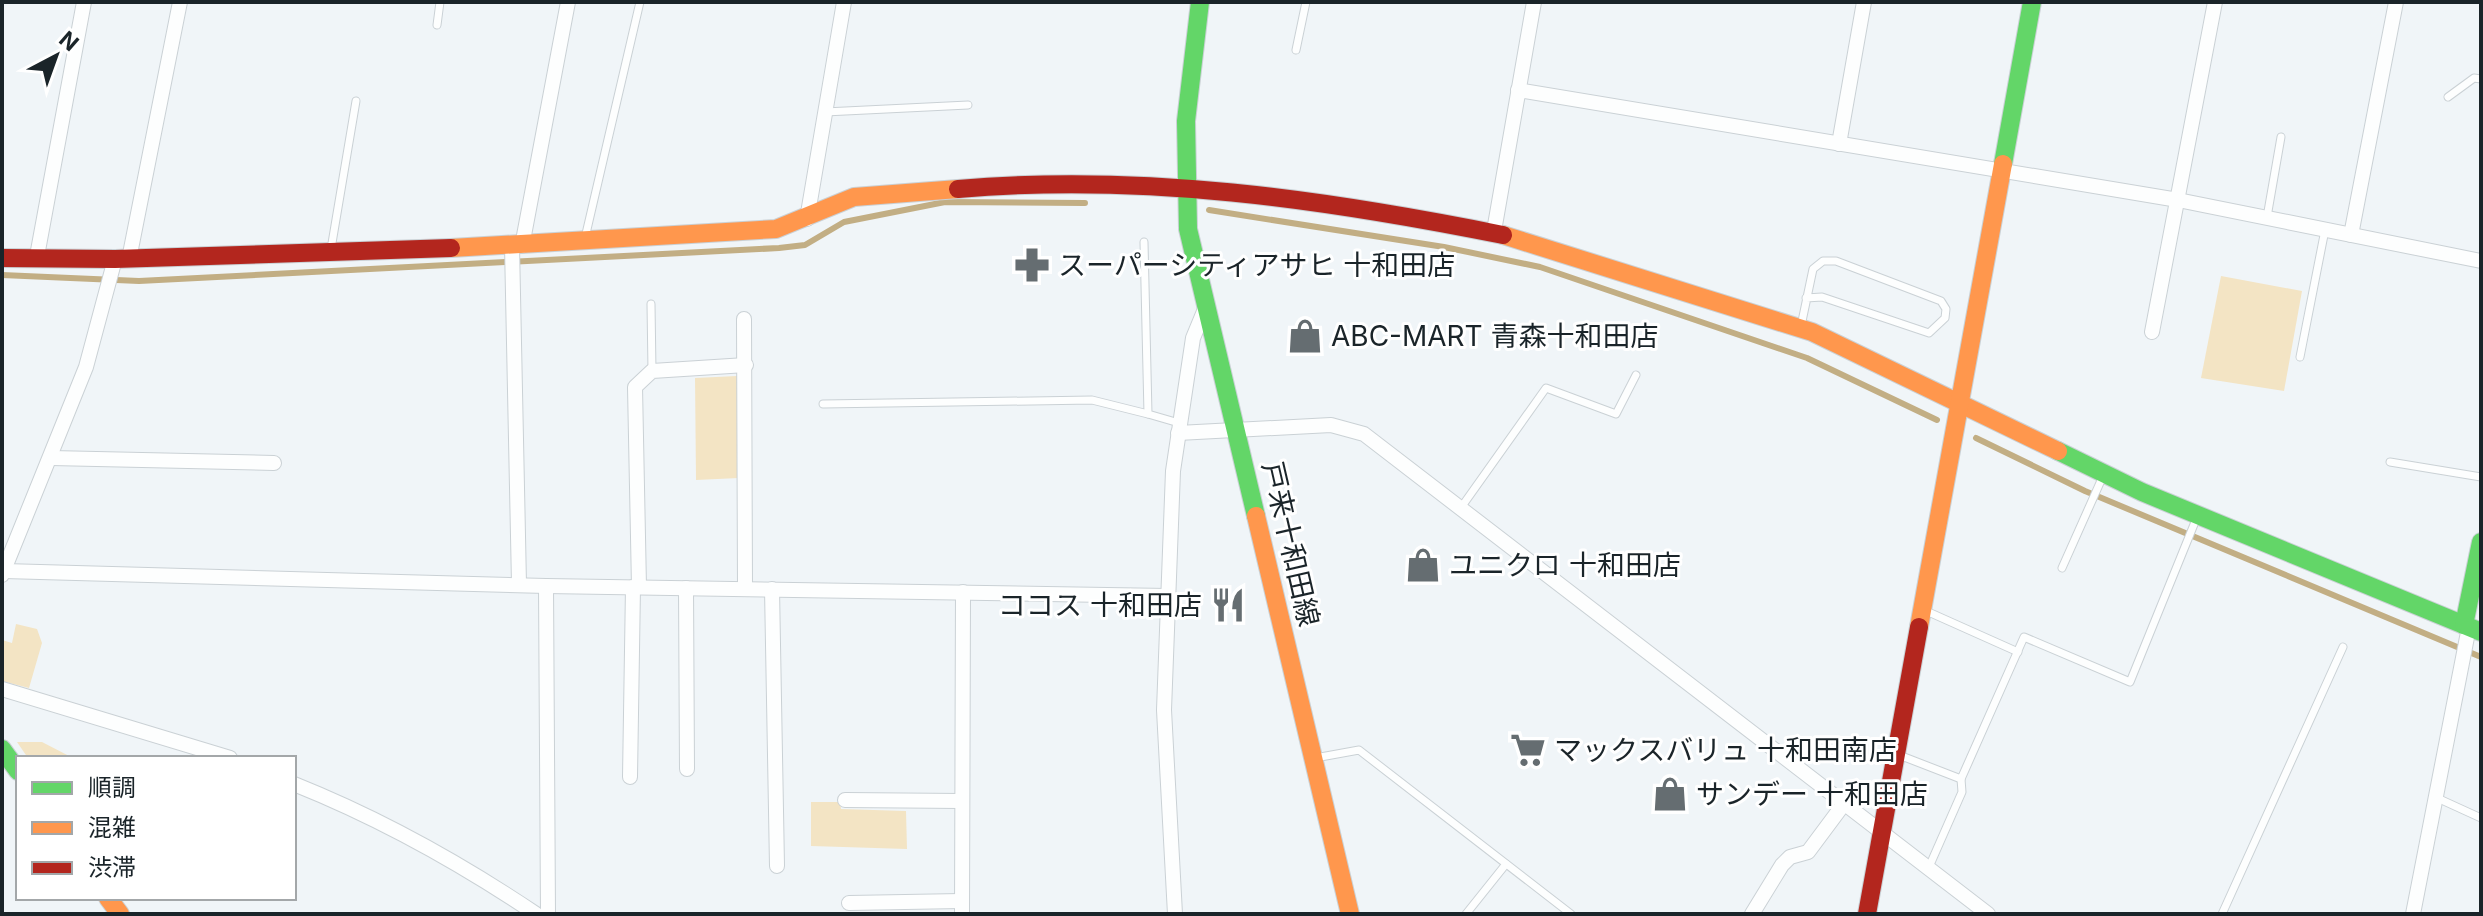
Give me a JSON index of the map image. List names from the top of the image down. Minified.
{"streets":{"street":["戸来十和田線"]},"places":{"pharmacy":["スーパーシティアサヒ 十和田店"],"shop":["ABC-MART 青森十和田店","ユニクロ 十和田店","サンデー 十和田店"],"restaurant":["ココス 十和田店"],"supermarket":["マックスバリュ 十和田南店"]},"legend":["順調","混雑","渋滞"],"north":"top right"}
